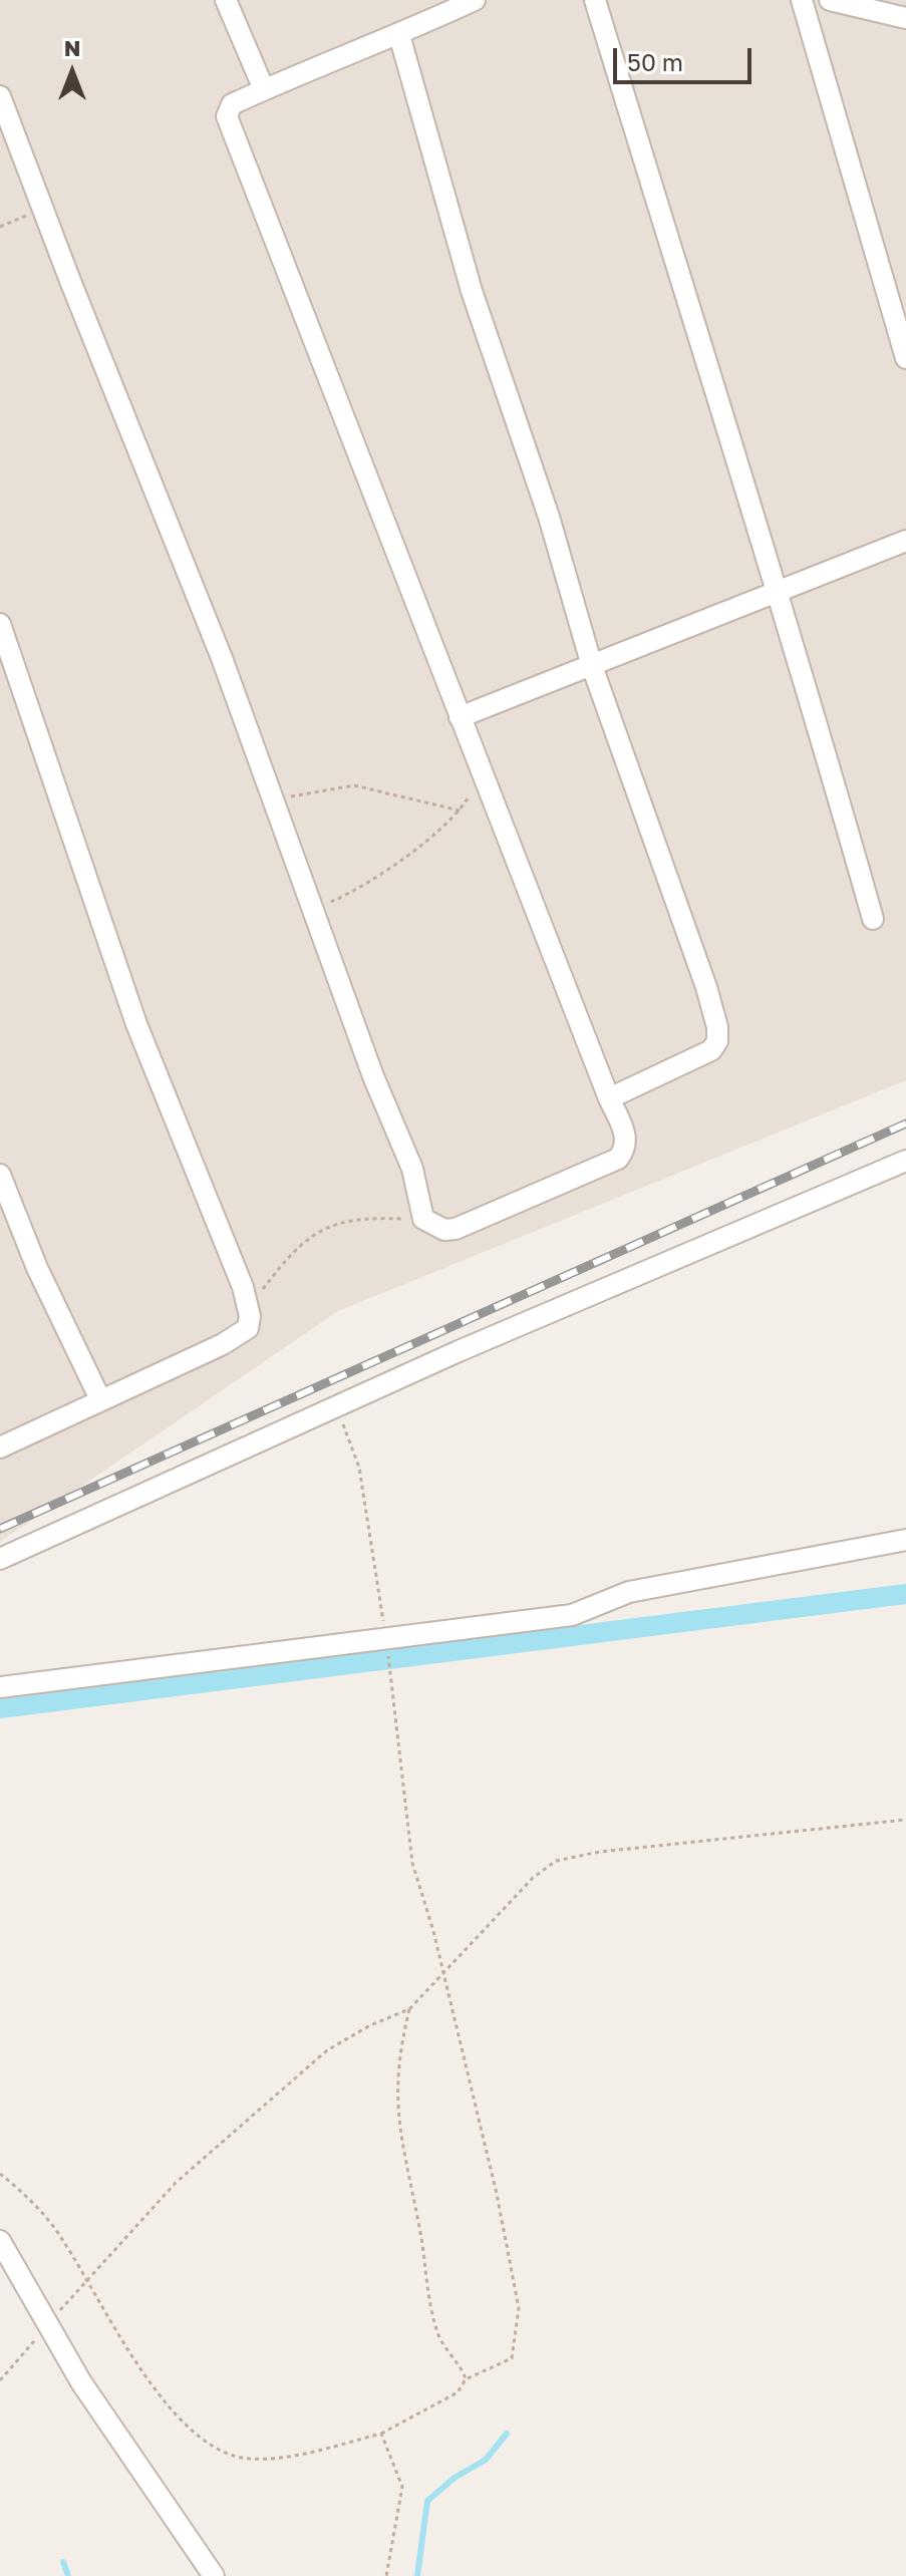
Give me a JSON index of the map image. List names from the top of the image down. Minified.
{"scale_bar":"50 m","north":"top"}
